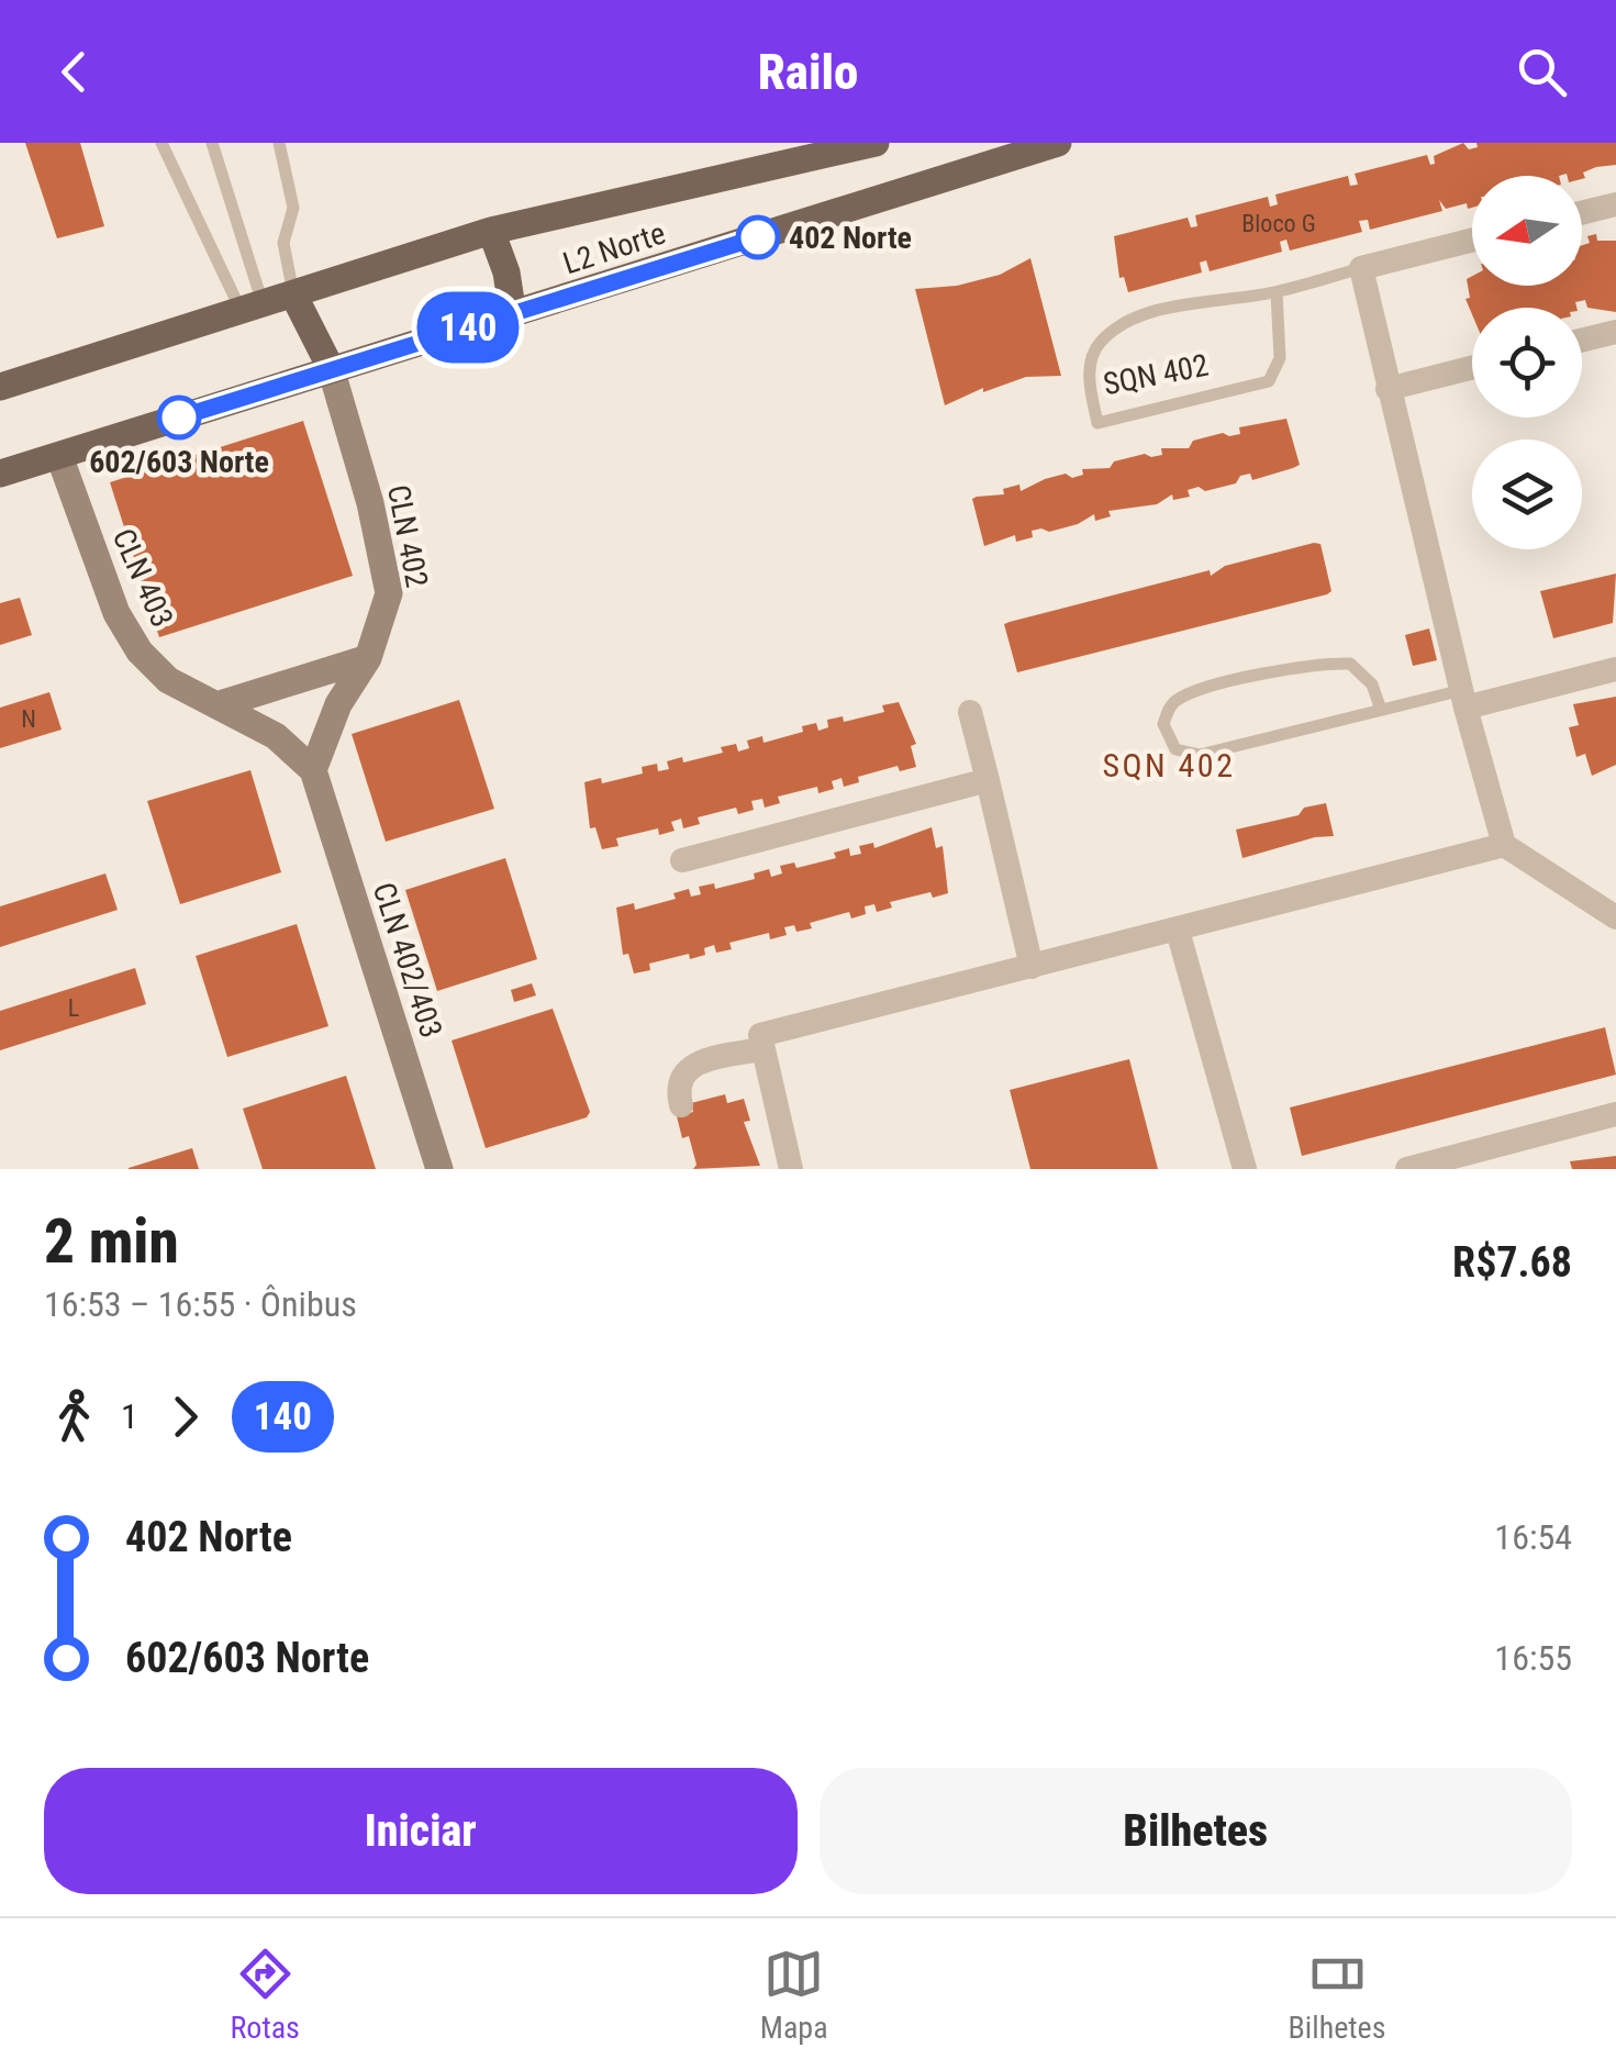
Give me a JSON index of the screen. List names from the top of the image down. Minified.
{"streets":{"main road":["L2 Norte"],"street":["SQN 402","CLN 402","CLN 403","CLN 402/403"]},"crossings":[["L2 Norte","CLN 402"],["L2 Norte","CLN 403"],["CLN 402","CLN 403"],["CLN 402","CLN 402/403"],["CLN 403","CLN 402/403"]],"districts":["SQN 402"],"places":["402 Norte","602/603 Norte"],"lines":["bus line 140"],"house_numbers":["Bloco G","N","L"],"north":"left","page":{"header":"Railo","on_map":"140","heading":["2 min","16:53 – 16:55 · Ônibus","R$7.68"],"legs":["1","140"],"list":[{"name":"402 Norte","value":"16:54"},{"name":"602/603 Norte","value":"16:55"}],"buttons":["Iniciar","Bilhetes"],"tabs":["Rotas","Mapa","Bilhetes"]}}
